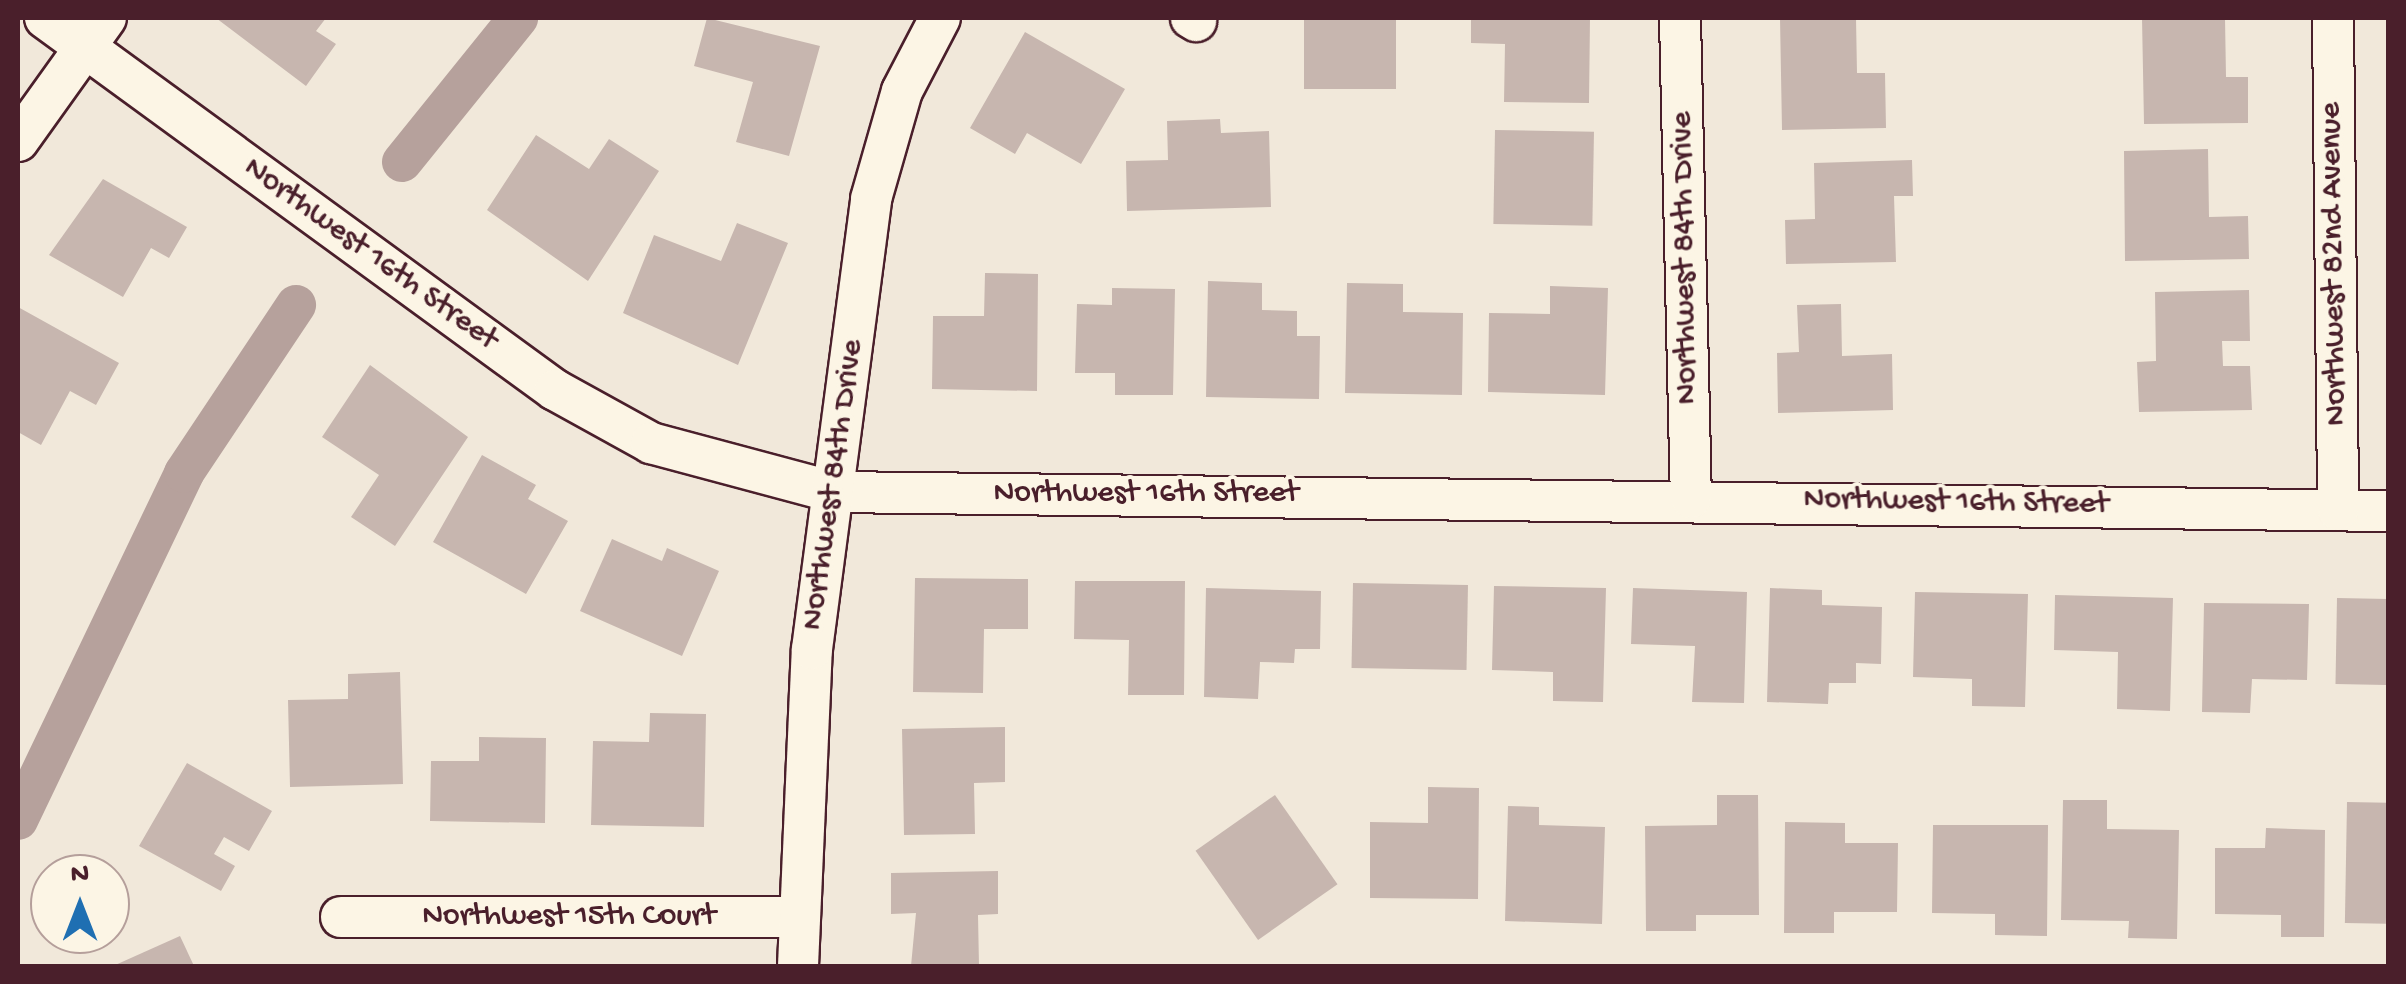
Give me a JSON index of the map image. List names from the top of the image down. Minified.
{"streets":{"street":["Northwest 16th Street","Northwest 84th Drive","Northwest 82nd Avenue","Northwest 15th Court"]},"crossings":[["Northwest 16th Street","Northwest 84th Drive"],["Northwest 16th Street","Northwest 82nd Avenue"],["Northwest 84th Drive","Northwest 15th Court"]],"north":"top"}
